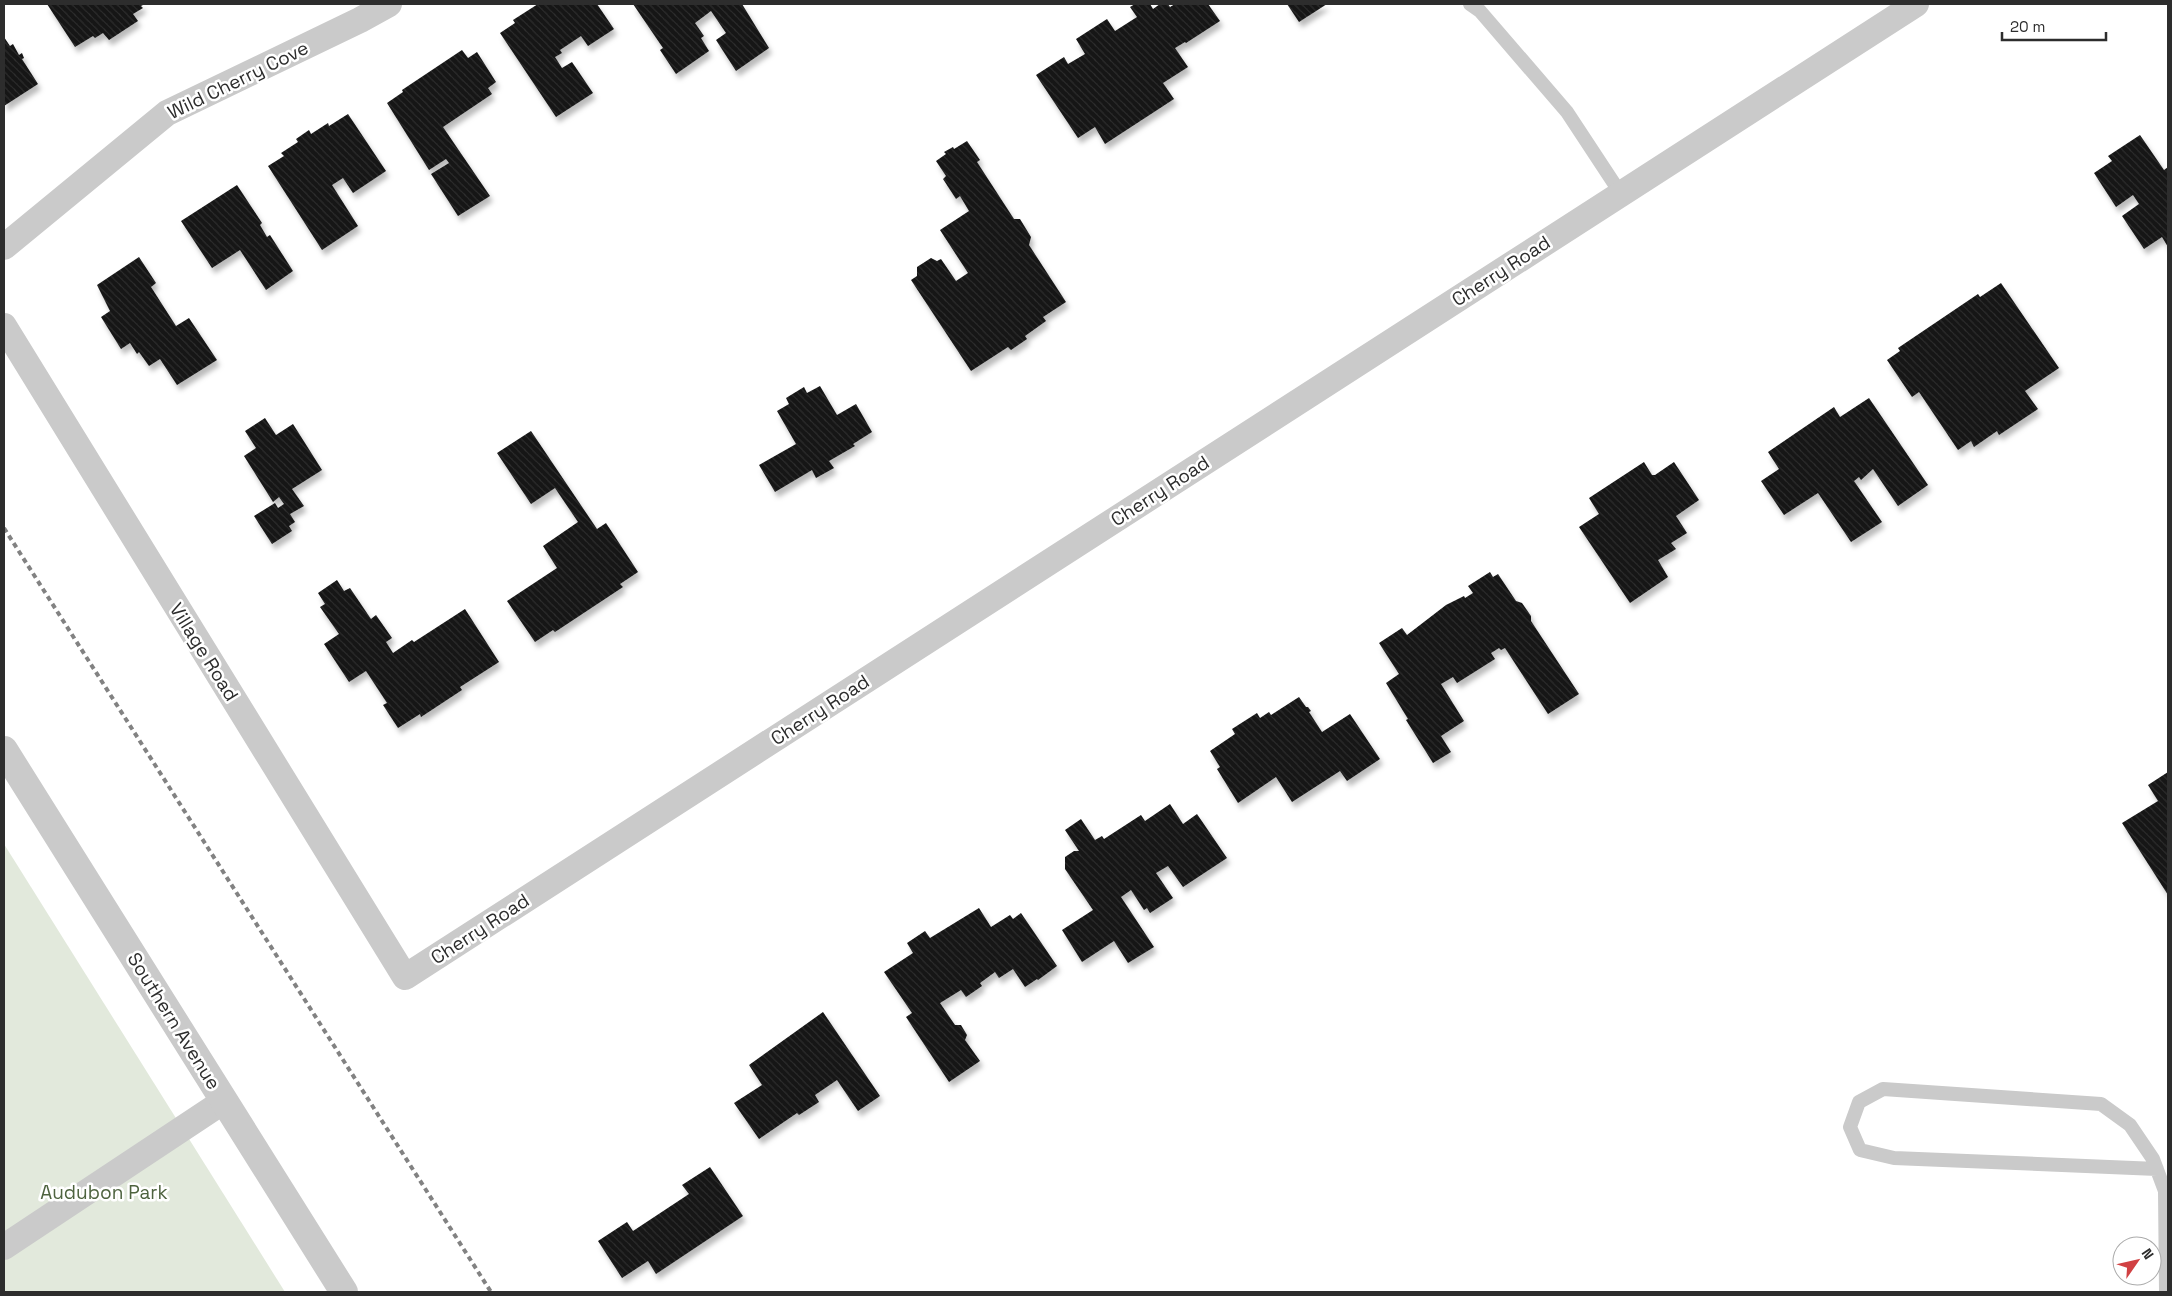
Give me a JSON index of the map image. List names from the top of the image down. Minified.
{"streets":{"street":["Wild Cherry Cove","Cherry Road","Village Road","Southern Avenue"]},"crossings":[["Cherry Road","Village Road"]],"parks":["Audubon Park"],"scale_bar":"20 m","north":"top right"}
